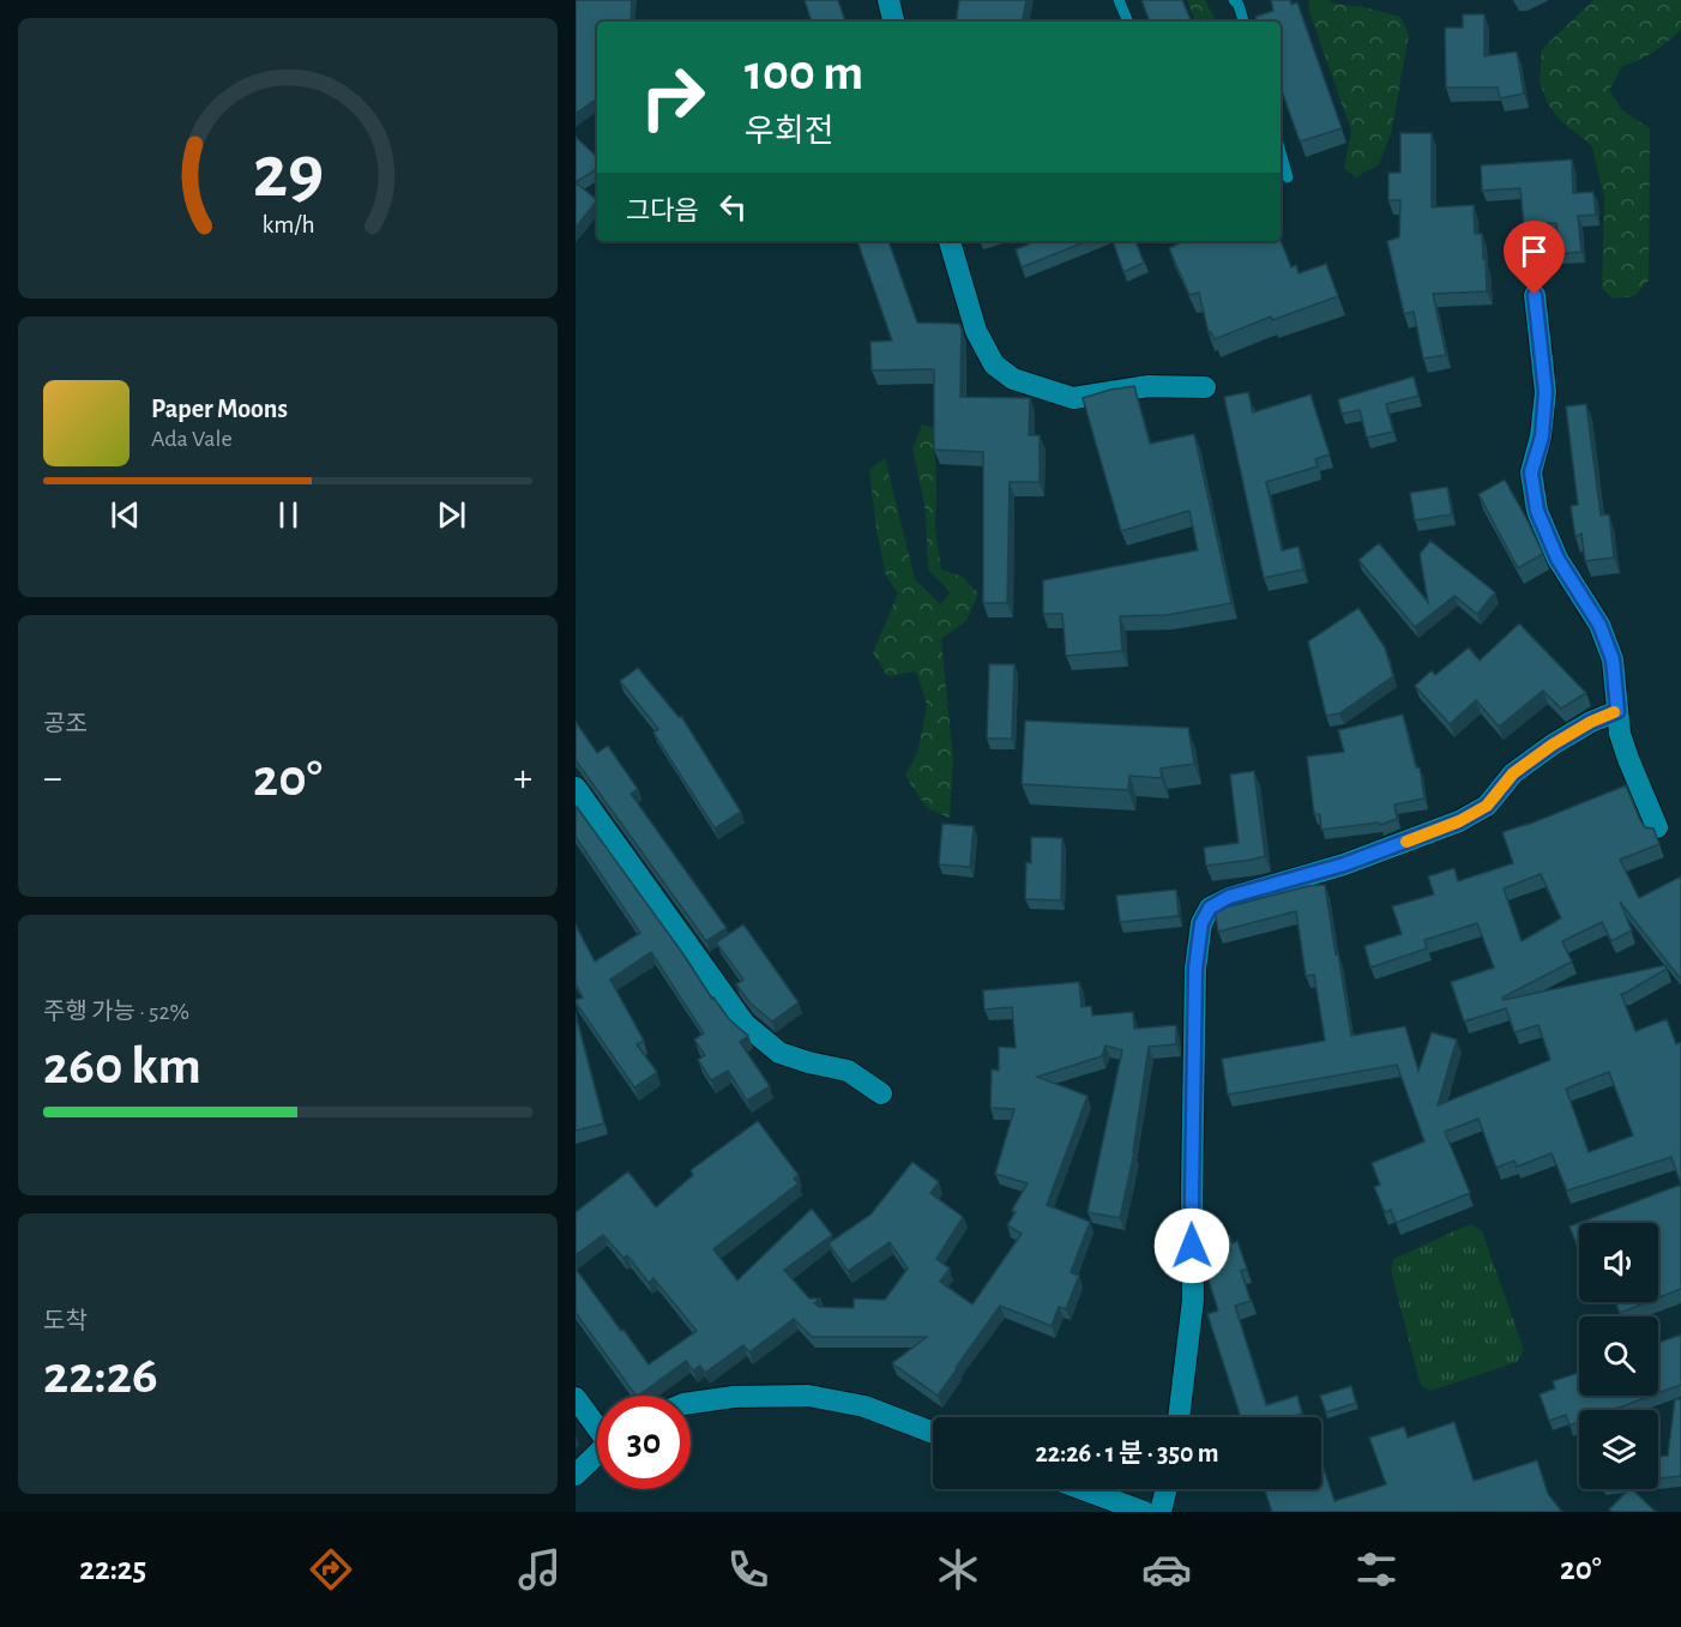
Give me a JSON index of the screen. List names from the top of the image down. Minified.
{"page":{"turn":["100 m","우회전"],"then":"그다음","song":["Paper Moons","Ada Vale"],"tile":["공조",["주행 가능 · 52%","260 km"],["도착","22:26"]],"heat":["−","20°","+"],"limit":"30","trip":"22:26 · 1 분 · 350 m","tabs":["22:25","20°"],"gauge":["29","km/h"]}}
